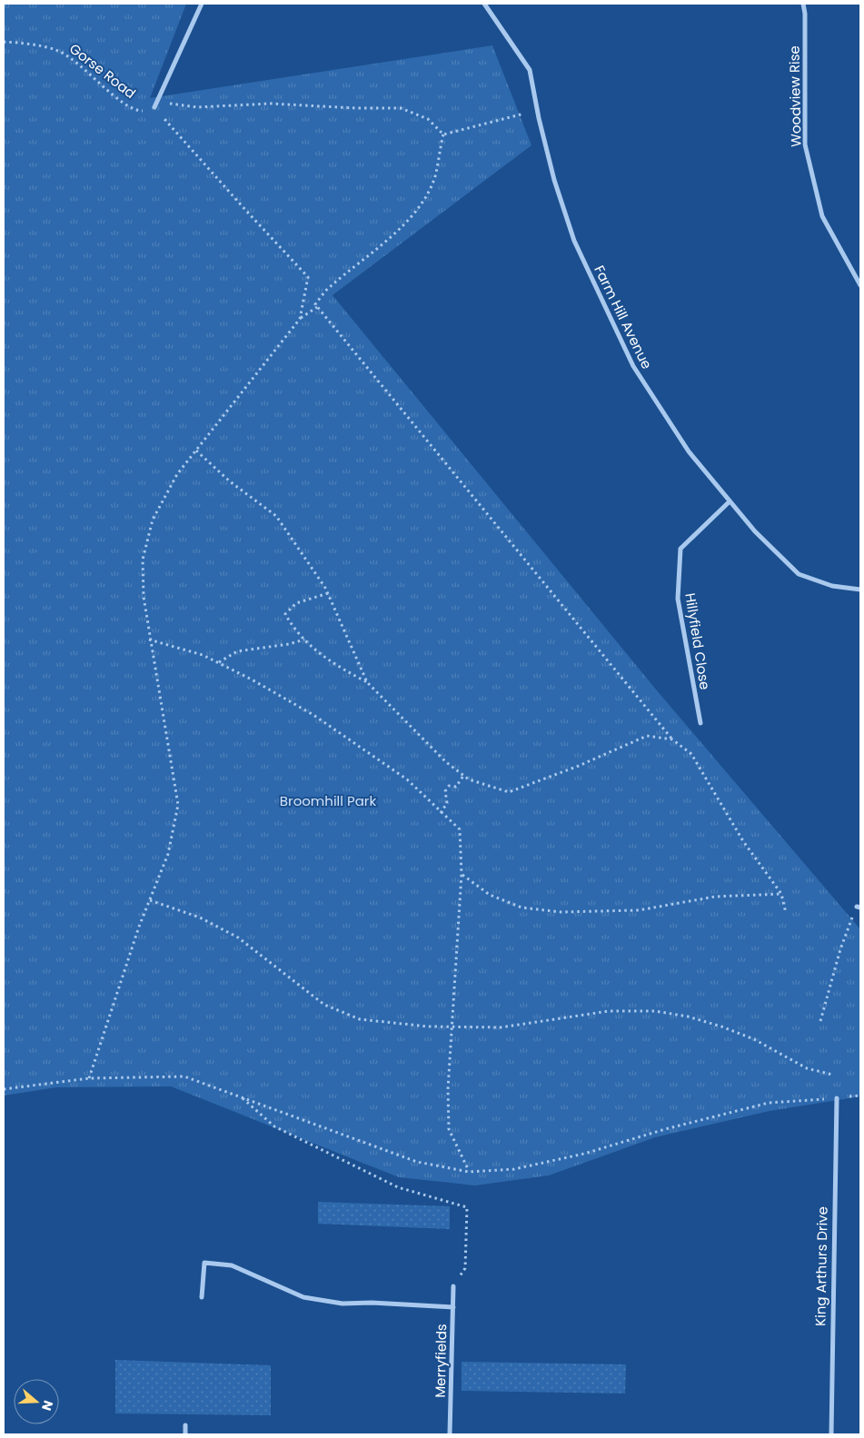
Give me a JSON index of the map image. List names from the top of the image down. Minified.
{"streets":{"street":["Woodview Rise","Farm Hill Avenue","Hillyfield Close","King Arthurs Drive","Merryfields"],"path":["Gorse Road"]},"crossings":[["Farm Hill Avenue","Hillyfield Close"]],"parks":["Broomhill Park"],"north":"right"}
